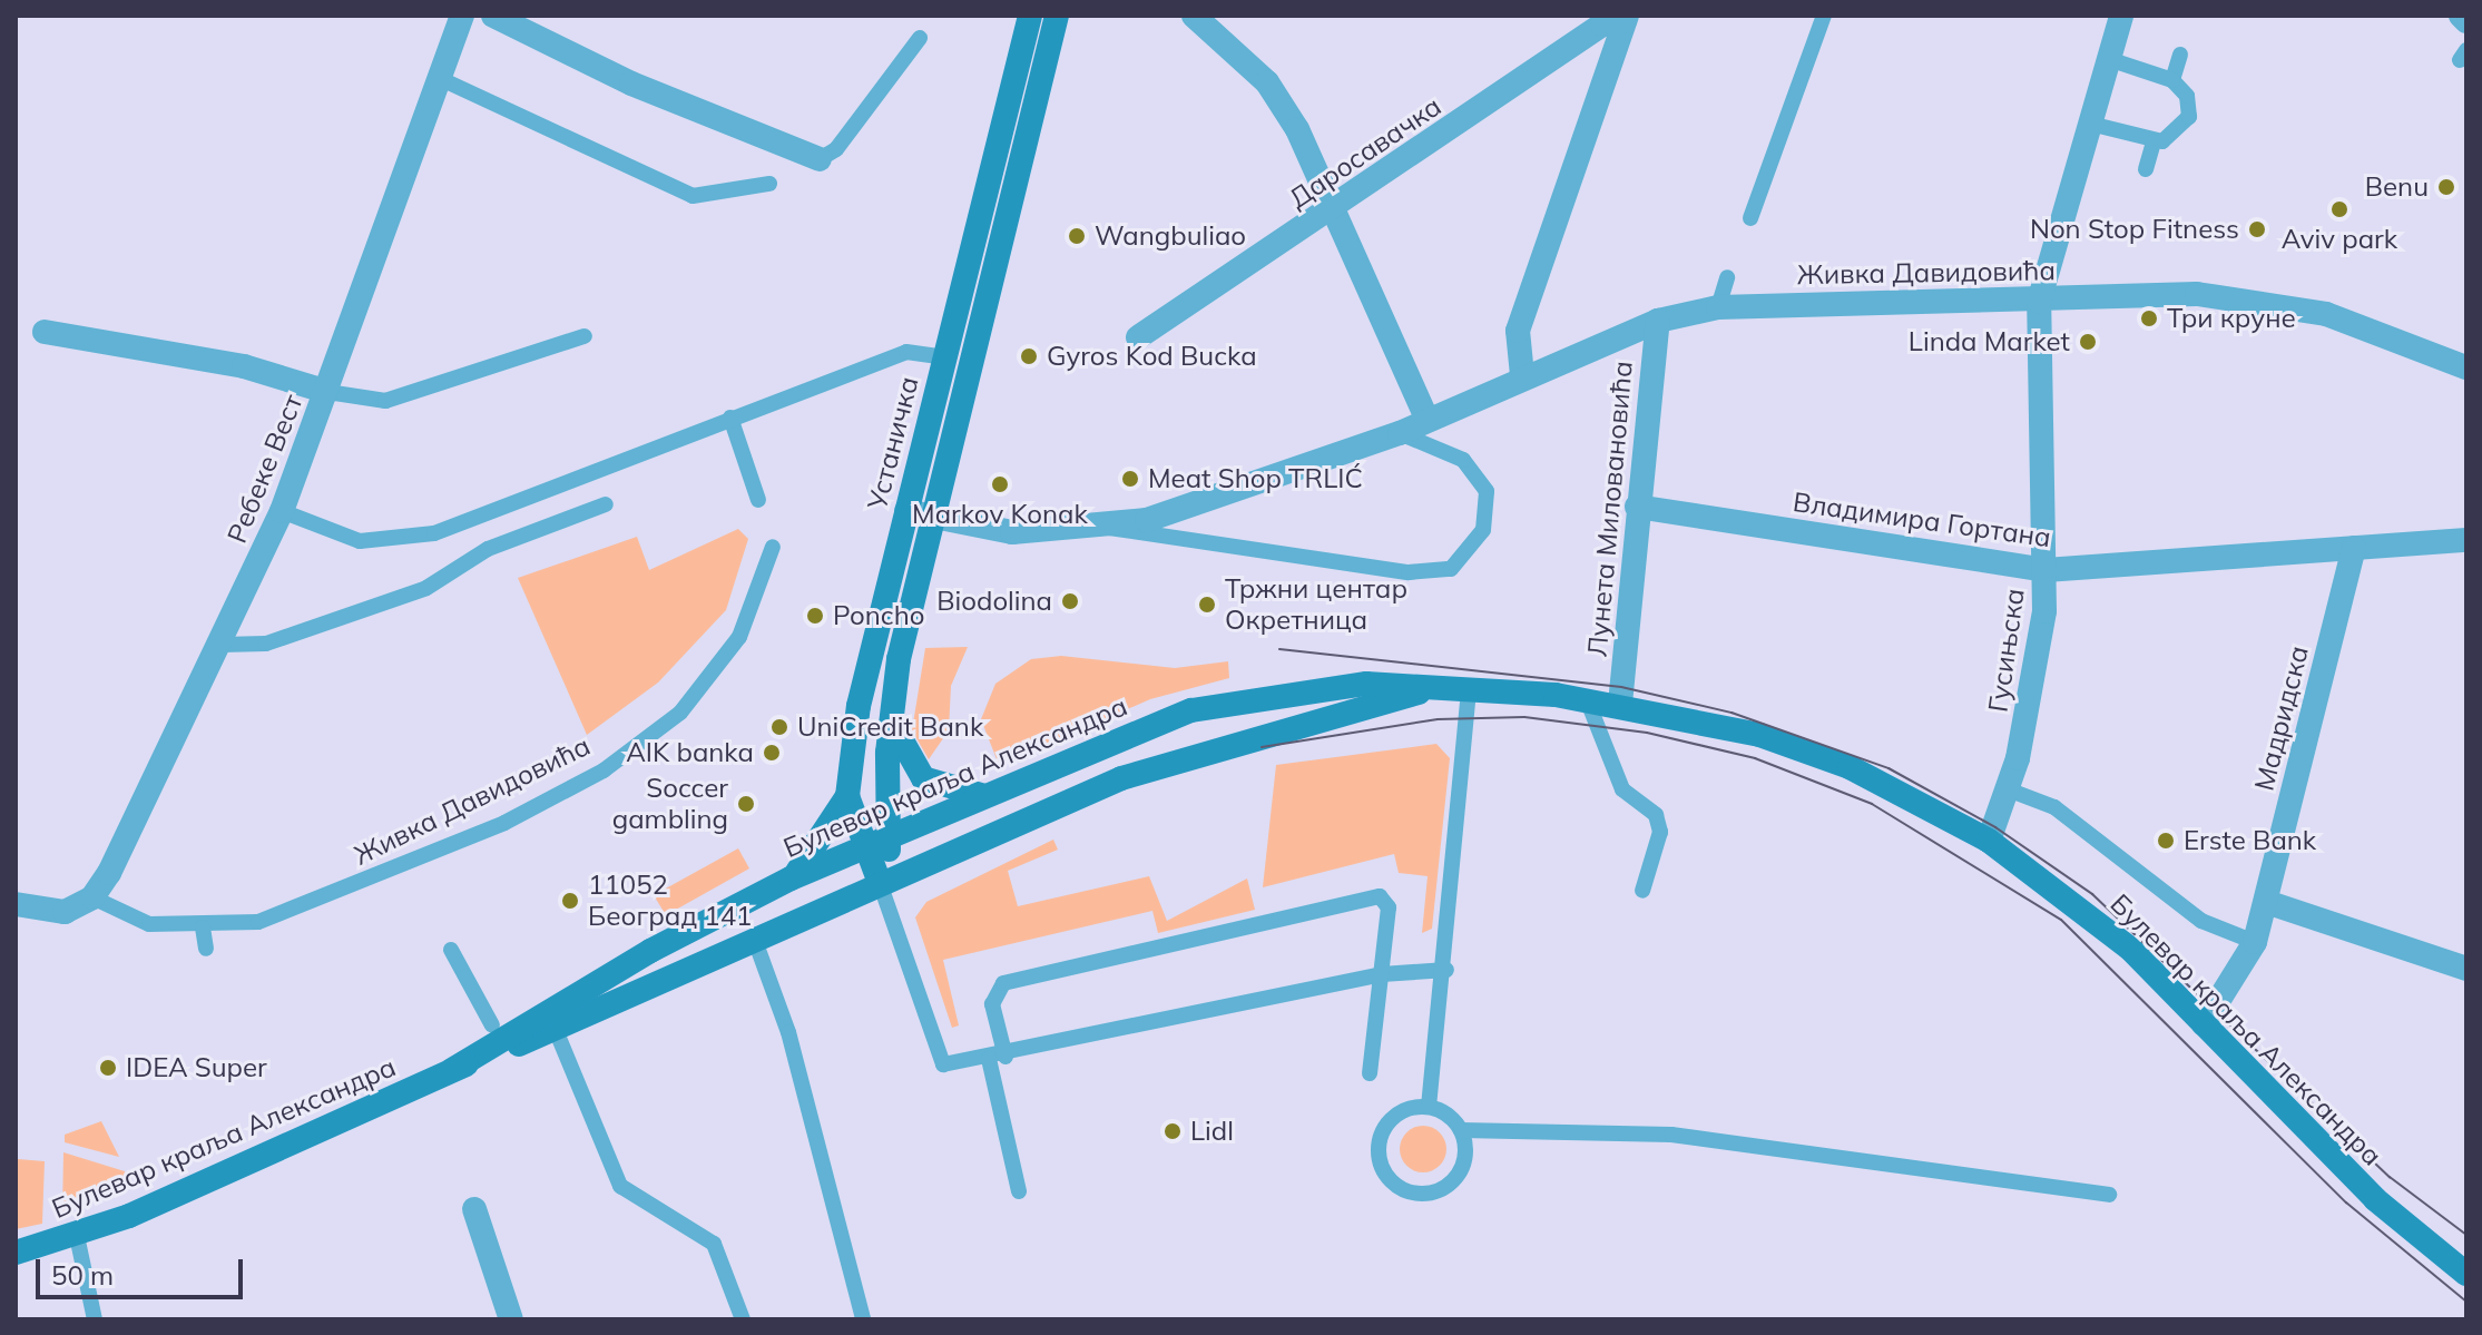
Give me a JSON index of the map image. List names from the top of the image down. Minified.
{"streets":{"main road":["Устаничка","Булевар краља Александра"],"street":["Даросавачка","Живка Давидовића","Ребеке Вест","Лунета Миловановића","Владимира Гортана","Гусињска","Мадридска"]},"crossings":[["Живка Давидовића","Устаничка"],["Живка Давидовића","Ребеке Вест"],["Живка Давидовића","Лунета Миловановића"],["Живка Давидовића","Гусињска"],["Устаничка","Булевар краља Александра"],["Лунета Миловановића","Владимира Гортана"],["Лунета Миловановића","Булевар краља Александра"],["Владимира Гортана","Гусињска"],["Владимира Гортана","Мадридска"],["Гусињска","Булевар краља Александра"],["Мадридска","Булевар краља Александра"]],"places":["Benu","Aviv park","Non Stop Fitness","Wangbuliao","Три круне","Linda Market","Gyros Kod Bucka","Meat Shop TRLIĆ","Markov Konak","Biodolina","Тржни центар Окретница","Poncho","UniCredit Bank","AIK banka","Soccer gambling","Erste Bank","11052 Београд 141","IDEA Super","Lidl"],"scale_bar":"50 m"}
